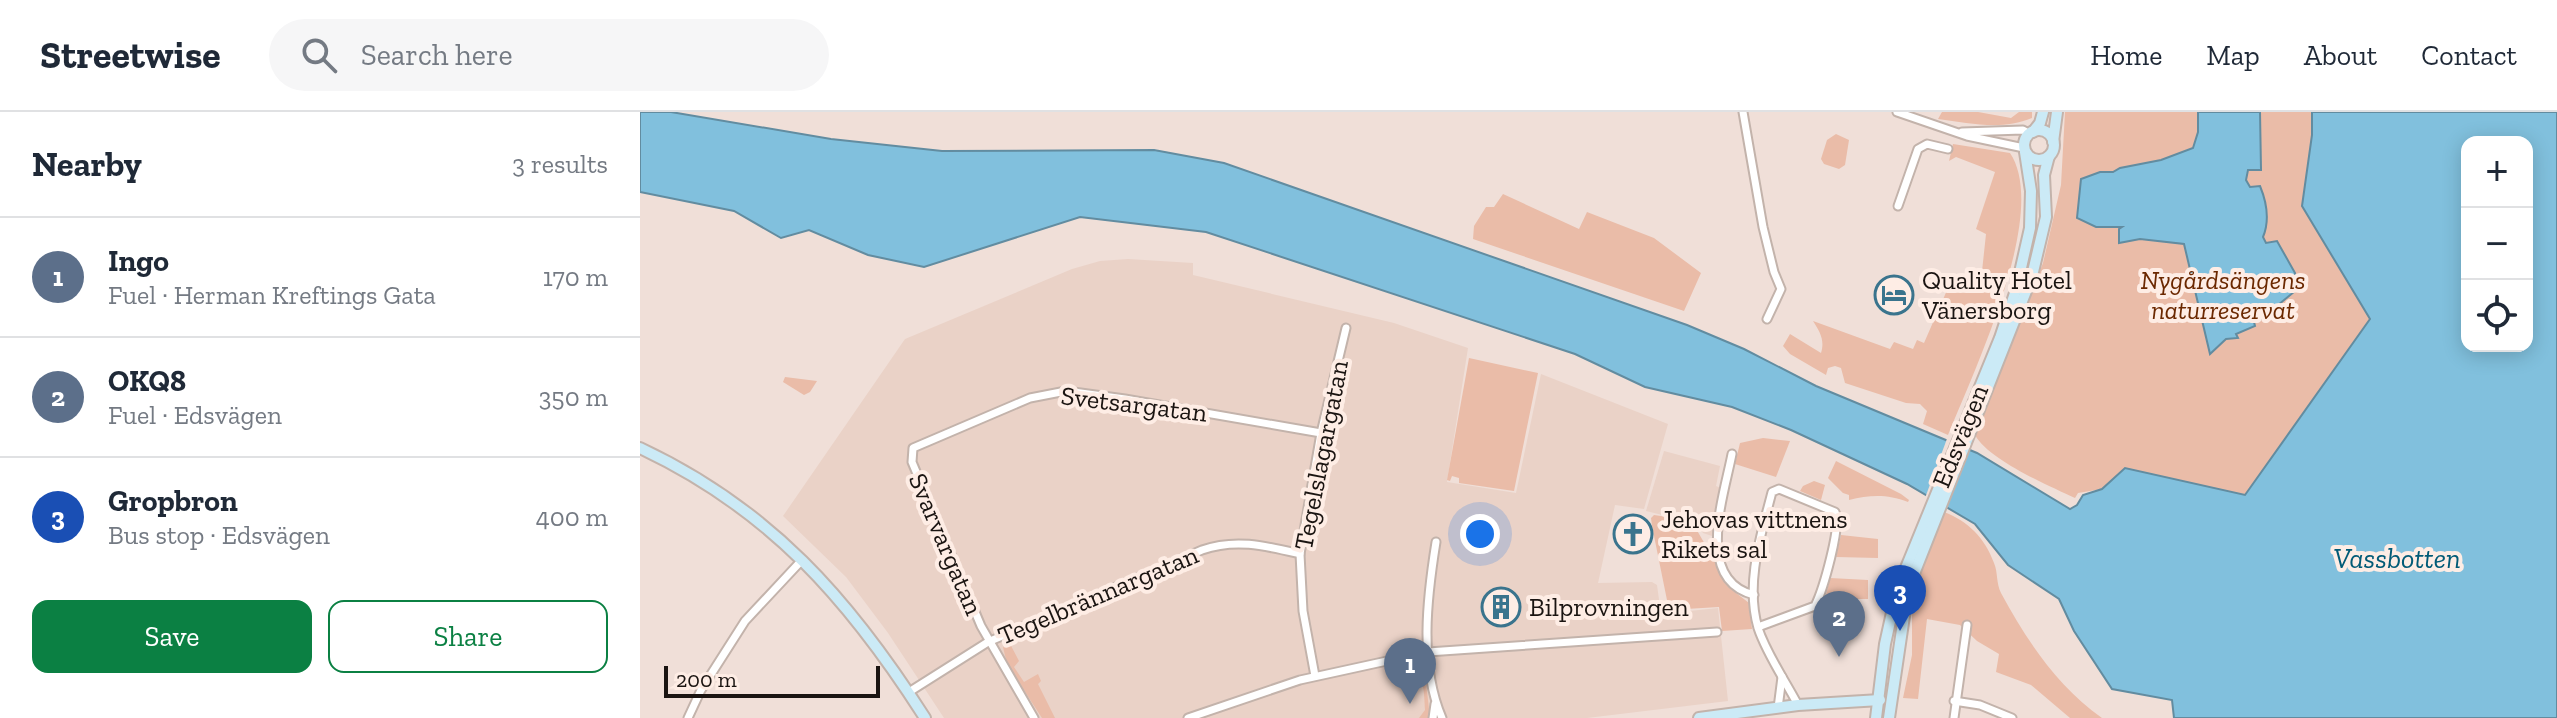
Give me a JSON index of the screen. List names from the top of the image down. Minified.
{"streets":{"main road":["Edsvägen"],"street":["Svetsargatan","Tegelslagargatan","Svarvargatan","Tegelbrännargatan"]},"crossings":[["Svetsargatan","Tegelslagargatan"],["Svetsargatan","Svarvargatan"],["Tegelslagargatan","Tegelbrännargatan"],["Svarvargatan","Tegelbrännargatan"]],"water":["Vassbotten"],"parks":["Nygårdsängens naturreservat"],"places":{"hotel":["Quality Hotel Vänersborg"],"church":["Jehovas vittnens Rikets sal"],"building":["Bilprovningen"]},"scale_bar":"200 m","page":{"header":"Streetwise","search":"Search here","nav":["Home","Map","About","Contact"],"heading":["Nearby","3 results"],"map_buttons":["+","−"],"list":[{"mark":"1","name":"Ingo","note":"Fuel · Herman Kreftings Gata","value":"170 m"},{"mark":"2","name":"OKQ8","note":"Fuel · Edsvägen","value":"350 m"},{"mark":"3","name":"Gropbron","note":"Bus stop · Edsvägen","value":"400 m"}],"pins":["3","2","1"],"buttons":["Save","Share"],"scale":"200 m"}}
